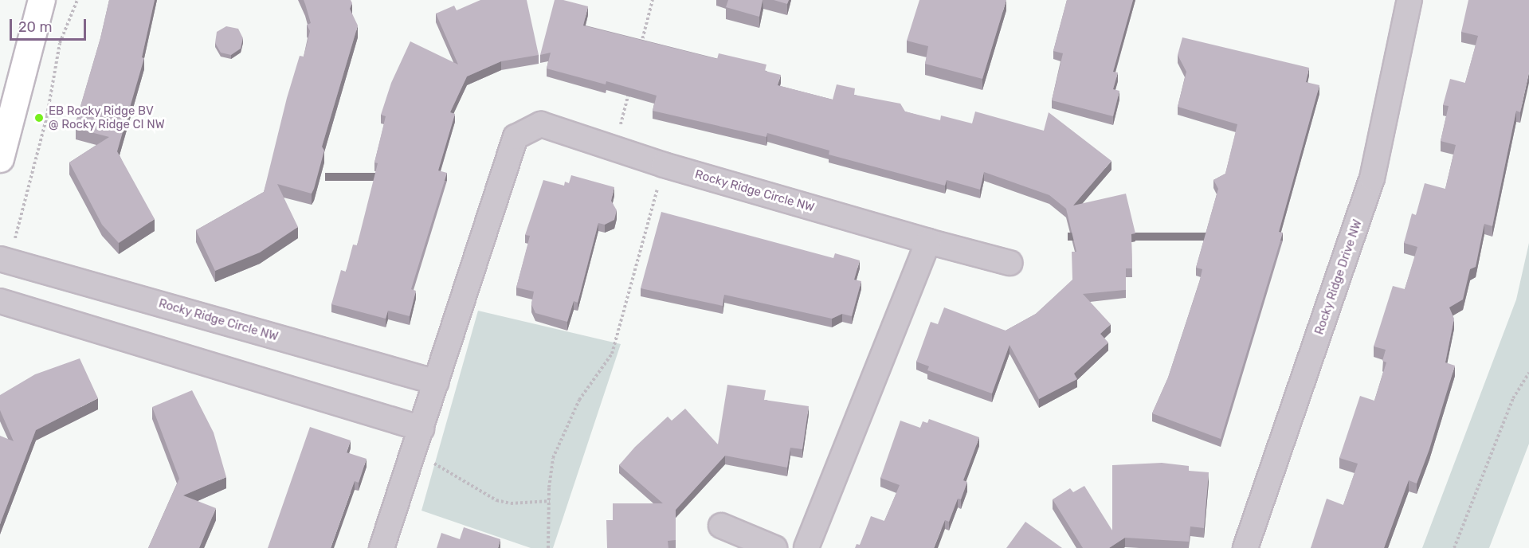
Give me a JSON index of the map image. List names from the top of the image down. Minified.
{"streets":{"street":["Rocky Ridge Circle NW","Rocky Ridge Drive NW"]},"places":["EB Rocky Ridge BV @ Rocky Ridge CI NW"],"scale_bar":"20 m"}
